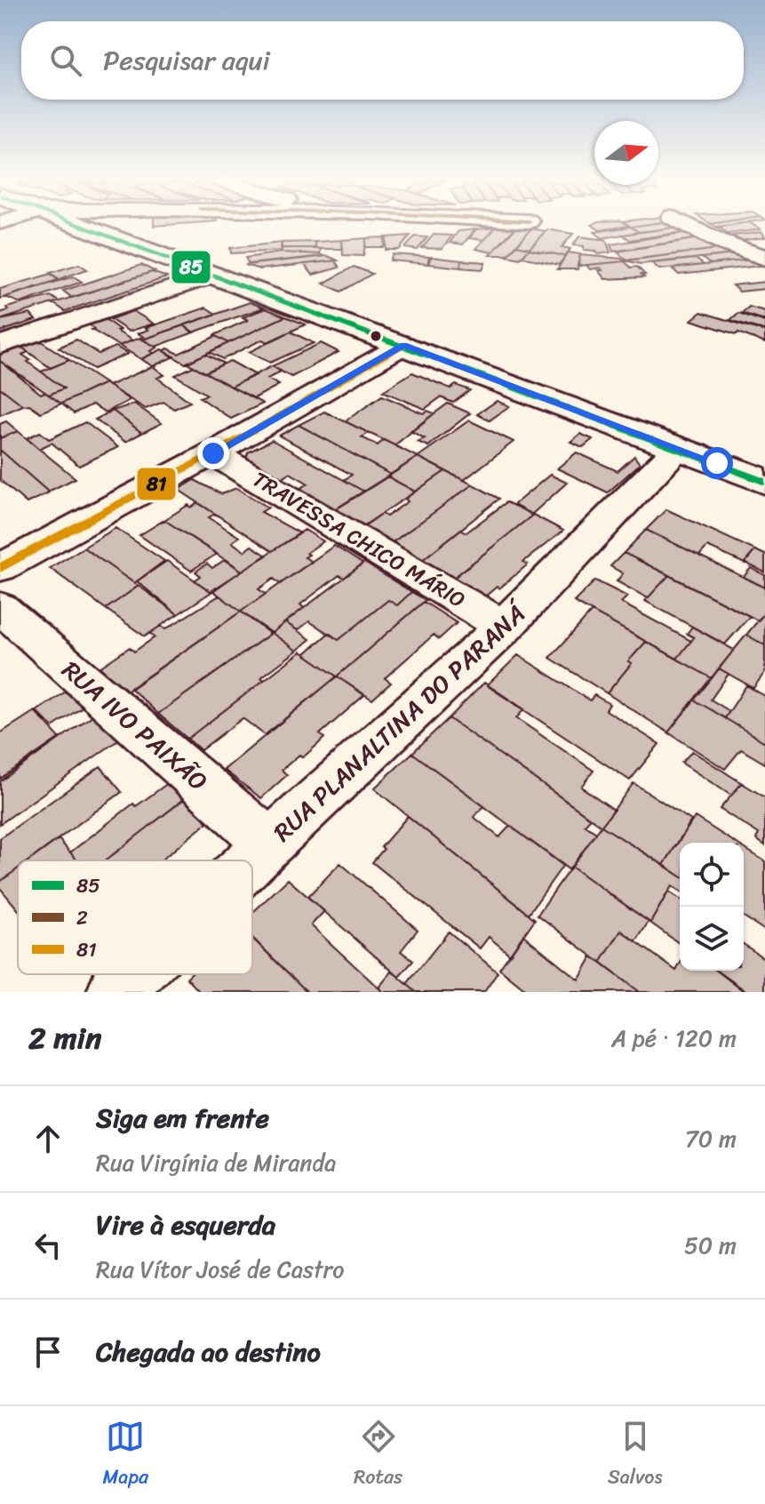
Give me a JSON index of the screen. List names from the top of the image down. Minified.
{"streets":{"street":["TRAVESSA CHICO MÁRIO","RUA PLANALTINA DO PARANÁ","RUA IVO PAIXÃO"]},"crossings":[["TRAVESSA CHICO MÁRIO","RUA PLANALTINA DO PARANÁ"],["RUA PLANALTINA DO PARANÁ","RUA IVO PAIXÃO"]],"lines":["transit line 85","transit line 81"],"legend":["85","2","81"],"north":"right","page":{"search":"Pesquisar aqui","heading":["2 min","A pé · 120 m"],"list":[["Siga em frente","Rua Virgínia de Miranda","70 m"],["Vire à esquerda","Rua Vítor José de Castro","50 m"],"Chegada ao destino"],"nav":["Mapa","Rotas","Salvos"]}}
